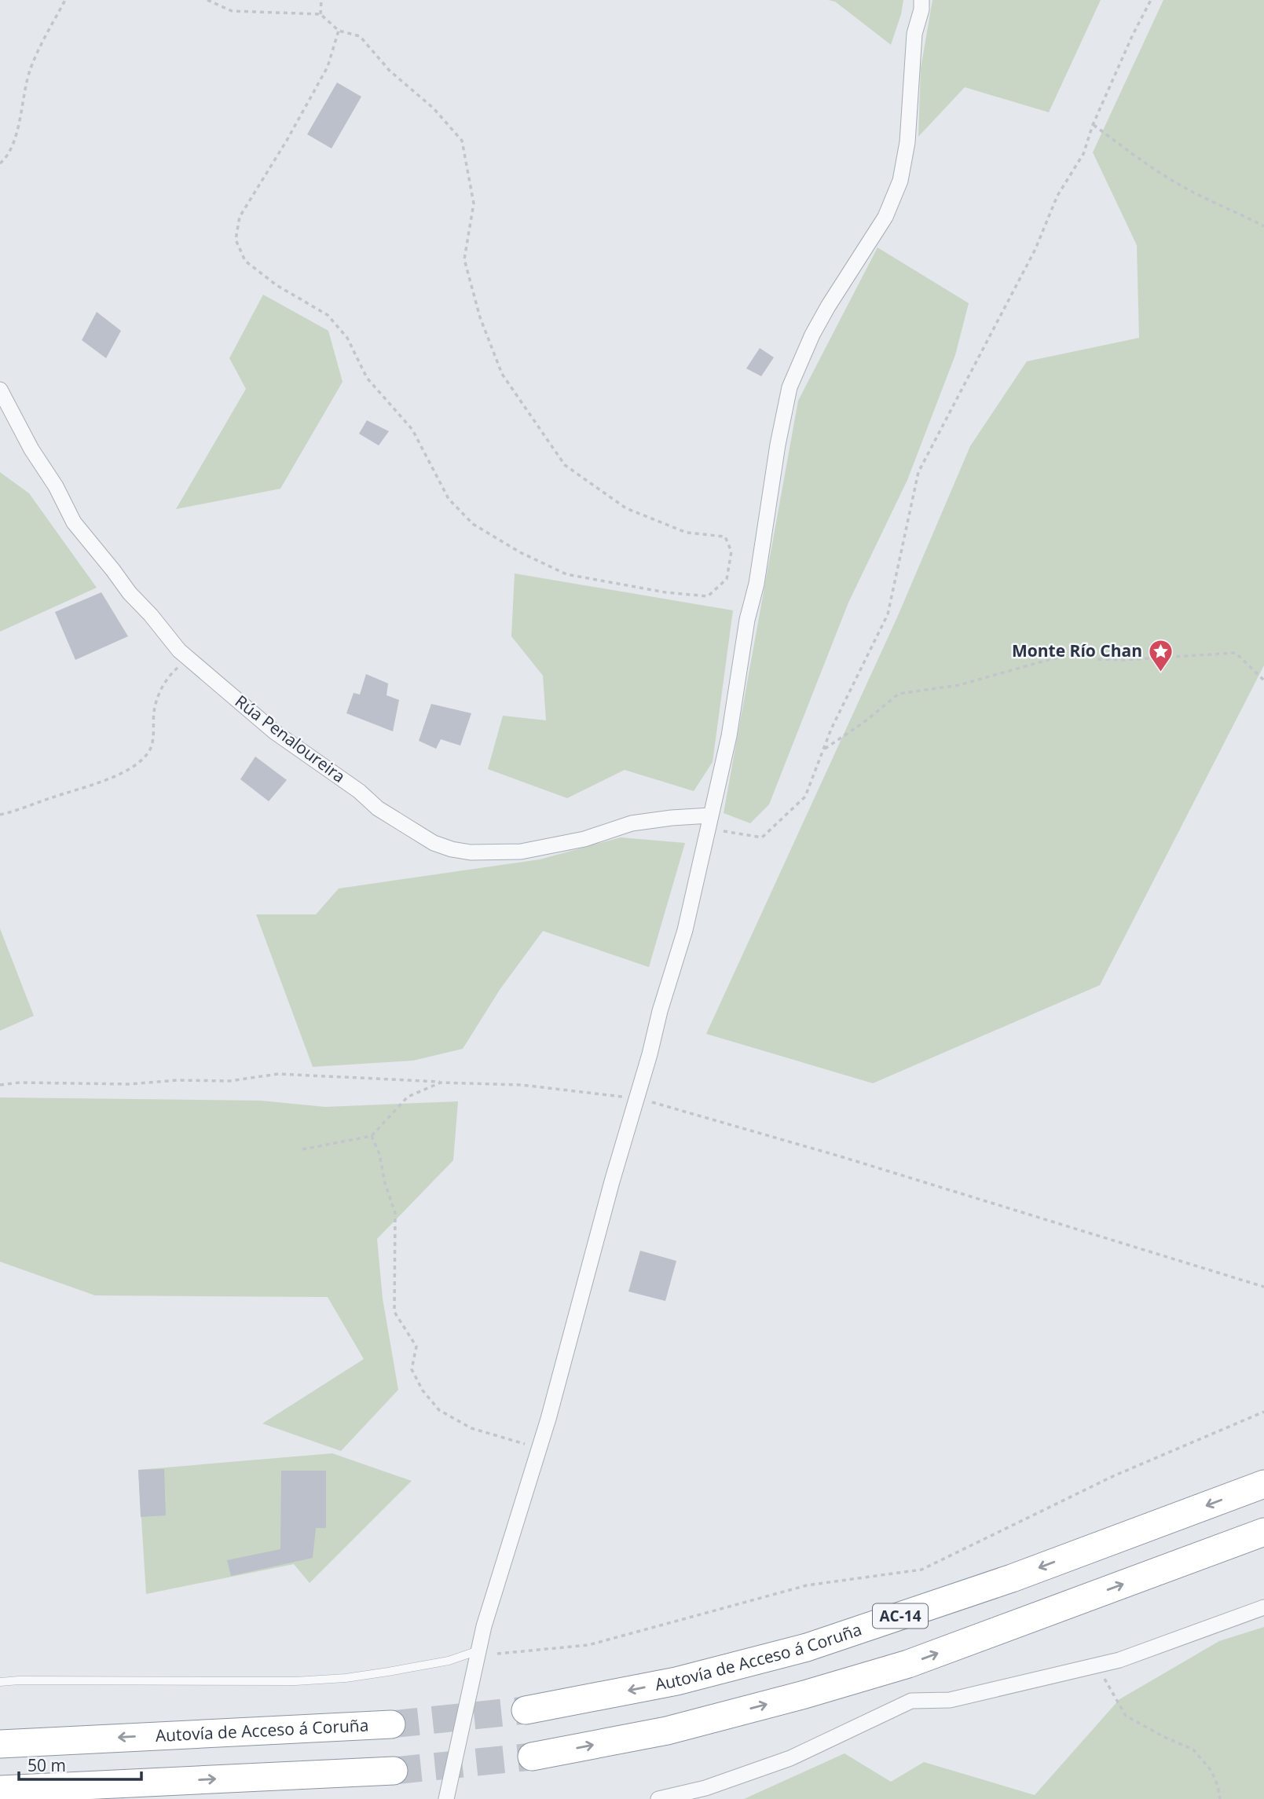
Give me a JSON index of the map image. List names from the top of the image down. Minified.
{"streets":{"highway":["AC-14","Autovía de Acceso á Coruña"],"street":["Rúa Penaloureira"]},"places":{"place":["Monte Río Chan"]},"scale_bar":"50 m"}
